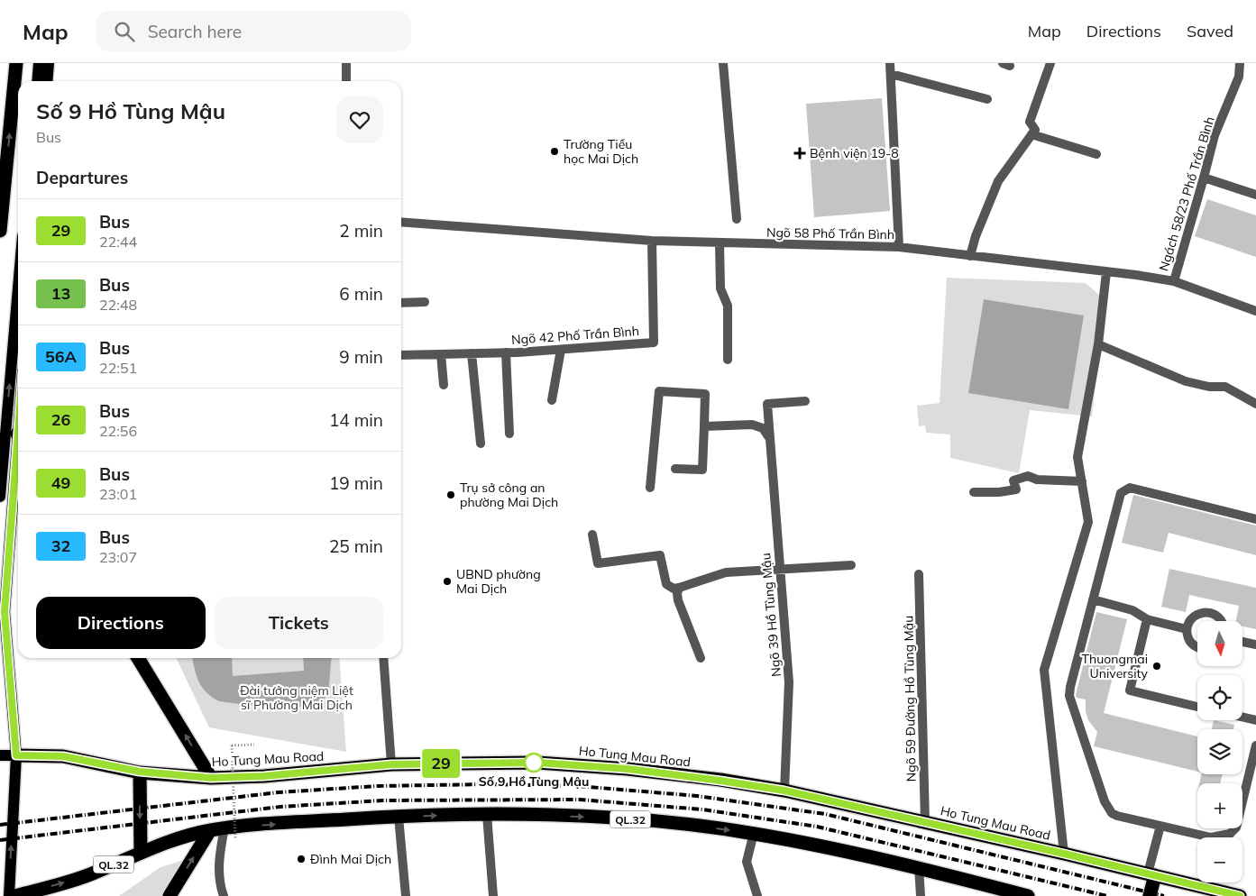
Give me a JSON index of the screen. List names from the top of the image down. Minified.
{"streets":{"highway":["Ho Tung Mau Road","QL.32"],"street":["Ngách 58/23 Phố Trần Bình","Ngõ 58 Phố Trần Bình","Ngõ 42 Phố Trần Bình","Ngõ 39 Hồ Tùng Mậu","Ngõ 59 Đường Hồ Tùng Mậu"]},"crossings":[["Ngách 58/23 Phố Trần Bình","Ngõ 58 Phố Trần Bình"],["Ngõ 58 Phố Trần Bình","Ngõ 42 Phố Trần Bình"],["Ngõ 39 Hồ Tùng Mậu","Ho Tung Mau Road"],["Ngõ 59 Đường Hồ Tùng Mậu","Ho Tung Mau Road"]],"parks":["Đài tưởng niệm Liệt sĩ Phường Mai Dịch"],"places":{"other":["Trường Tiểu học Mai Dịch","Trụ sở công an phường Mai Dịch","UBND phường Mai Dịch","Thuongmai University","Số 9 Hồ Tùng Mậu","Đình Mai Dịch"],"health":["Bệnh viện 19-8"]},"lines":["bus line 29"],"north":"bottom","page":{"header":"Map","search":"Search here","nav":["Map","Directions","Saved"],"on_map":"29","heading":[["Số 9 Hồ Tùng Mậu","Bus"],"Departures"],"list":[{"mark":"29","name":"Bus","note":"22:44","value":"2 min"},{"mark":"13","name":"Bus","note":"22:48","value":"6 min"},{"mark":"56A","name":"Bus","note":"22:51","value":"9 min"},{"mark":"26","name":"Bus","note":"22:56","value":"14 min"},{"mark":"49","name":"Bus","note":"23:01","value":"19 min"},{"mark":"32","name":"Bus","note":"23:07","value":"25 min"}],"buttons":["Directions","Tickets"],"map_buttons":["+","−"]}}
